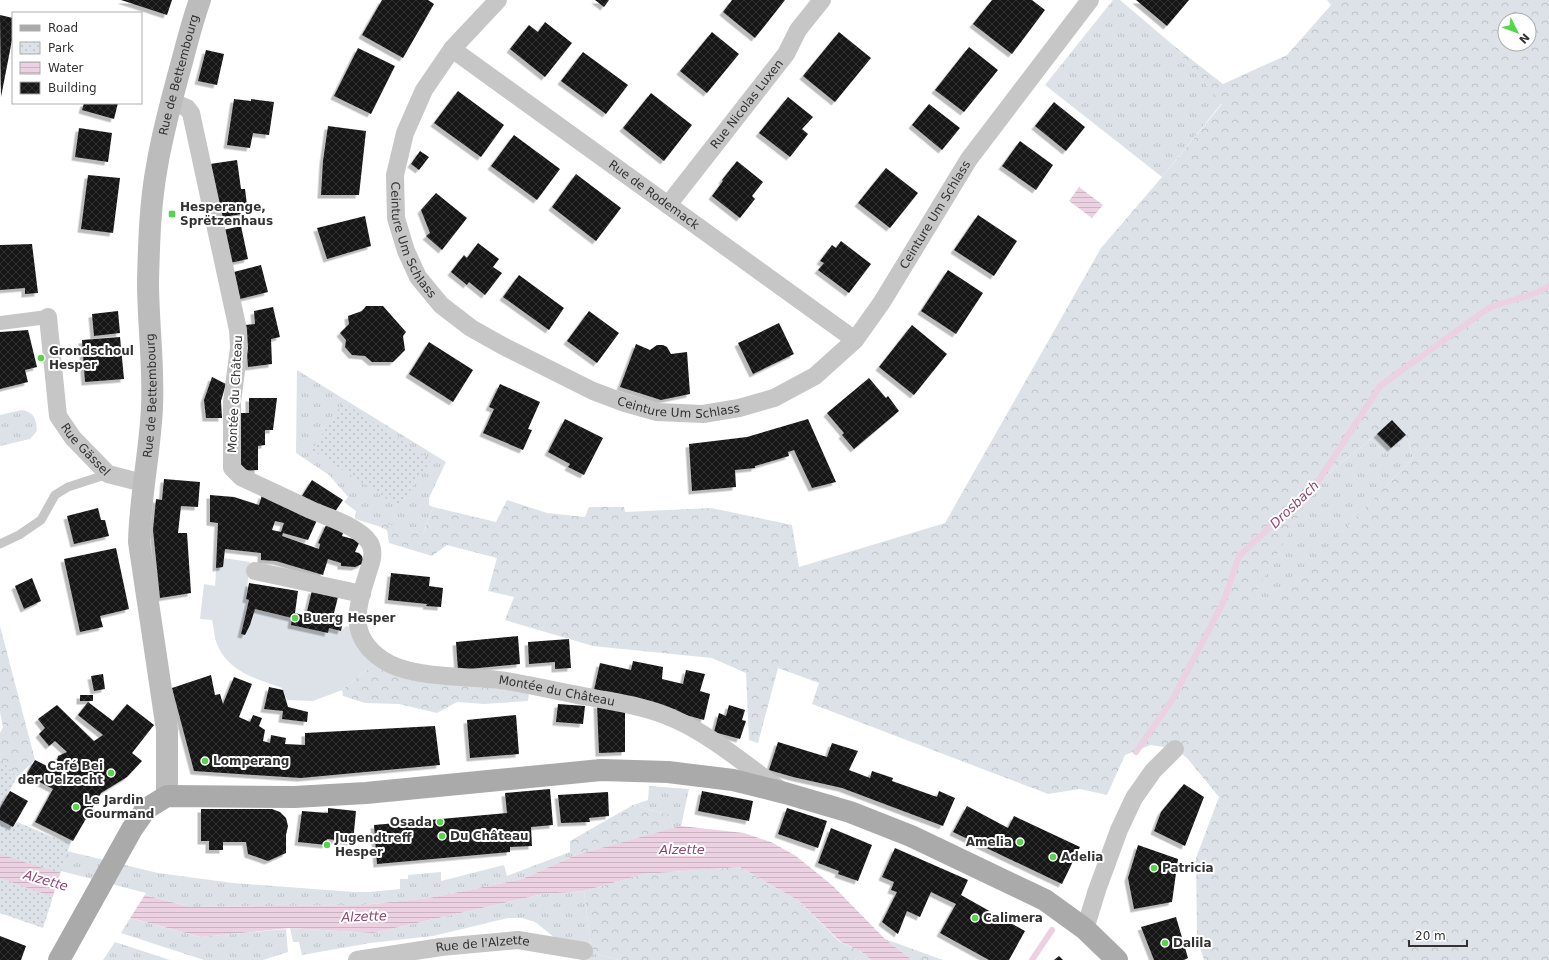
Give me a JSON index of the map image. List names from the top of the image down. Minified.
{"streets":{"main road":["Rue de Bettembourg"],"street":["Rue Nicolas Luxen","Rue de Rodemack","Ceinture Um Schlass","Montée du Château","Rue Gässel","Rue de l'Alzette"]},"crossings":[["Rue de Bettembourg","Montée du Château"],["Rue de Bettembourg","Rue Gässel"],["Rue Nicolas Luxen","Rue de Rodemack"],["Rue de Rodemack","Ceinture Um Schlass"]],"water":["Drosbach","Alzette"],"places":{"transit":["Hesperange, Sprëtzenhaus"],"other":["Grondschoul Hesper","Buerg Hesper","Lomperang","Café Bei der Uelzecht","Le Jardin Gourmand","Osada","Du Château","Amelia","Jugendtreff Hesper","Adelia","Patricia","Calimera","Dalila"]},"legend":["Road","Park","Water","Building"],"scale_bar":"20 m","north":"bottom right"}
